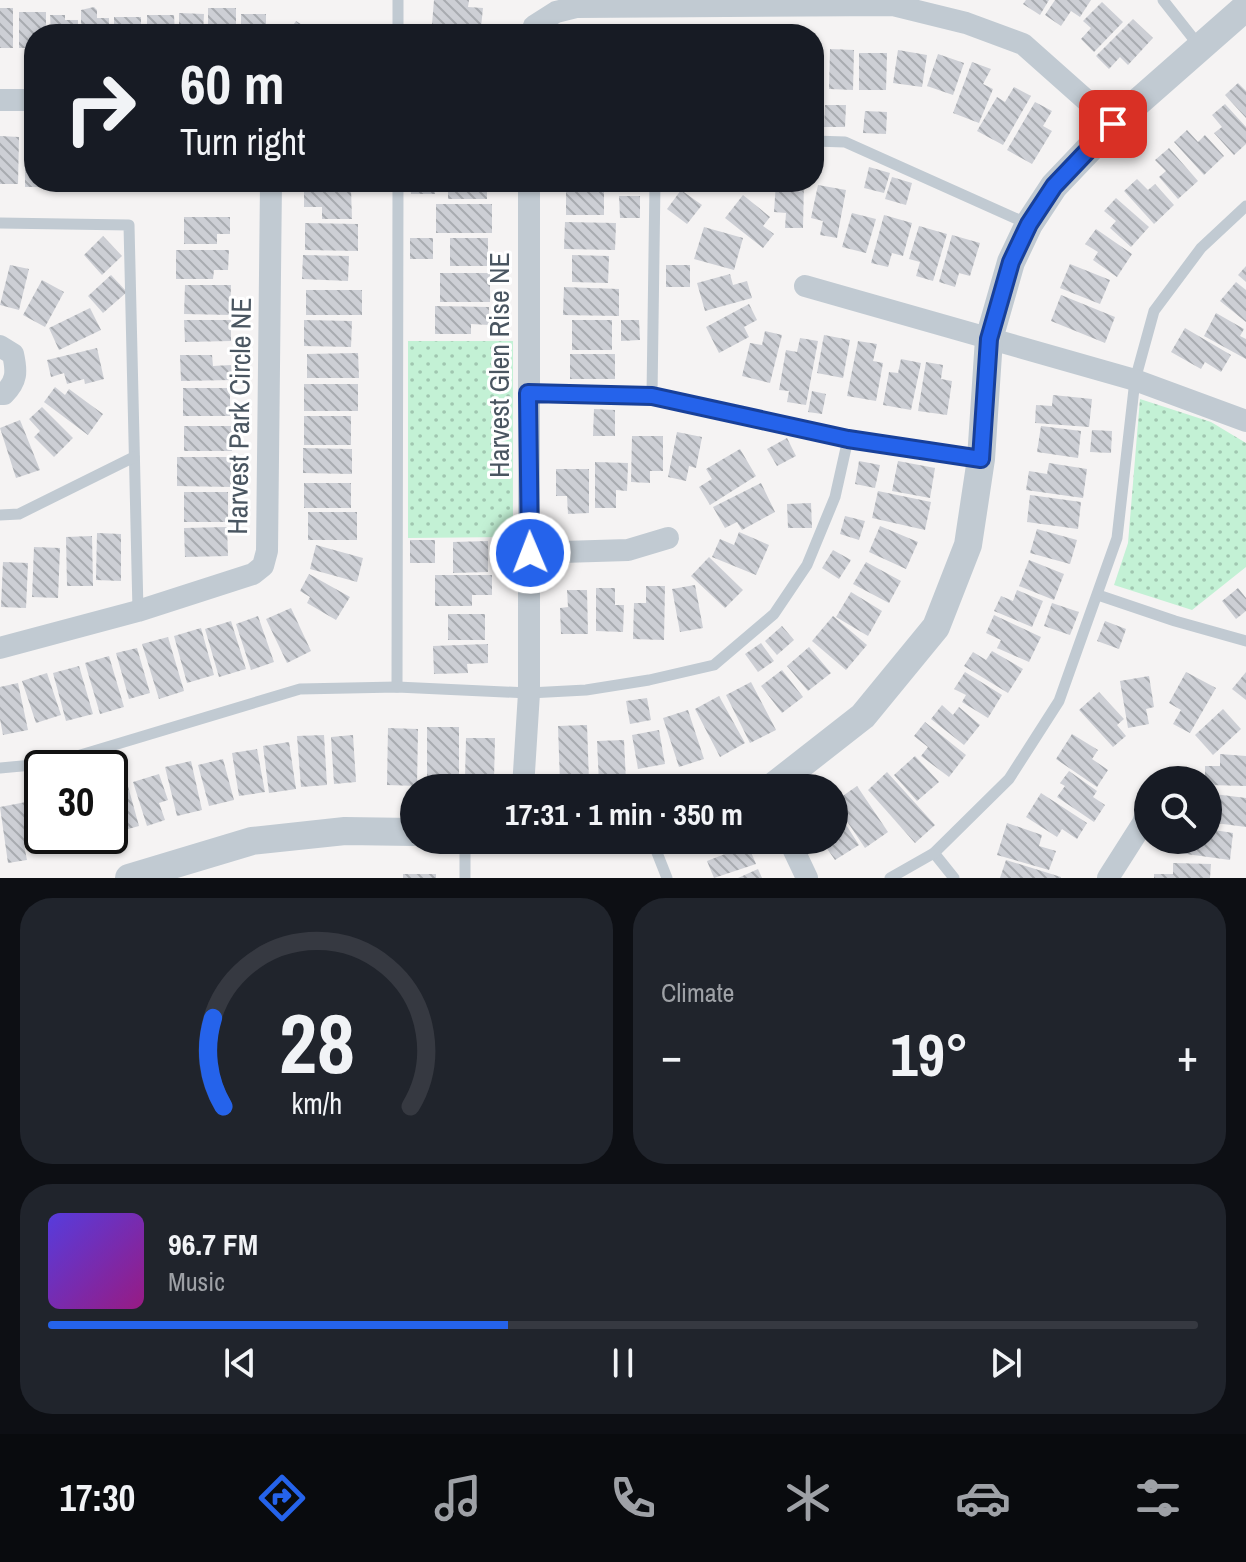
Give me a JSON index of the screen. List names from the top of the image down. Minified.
{"streets":{"street":["Harvest Glen Rise NE","Harvest Park Circle NE"]},"page":{"turn":["60 m","Turn right"],"limit":"30","trip":"17:31 · 1 min · 350 m","tile":"Climate","heat":["−","19°","+"],"song":["96.7 FM","Music"],"tabs":"17:30","gauge":["28","km/h"]}}
